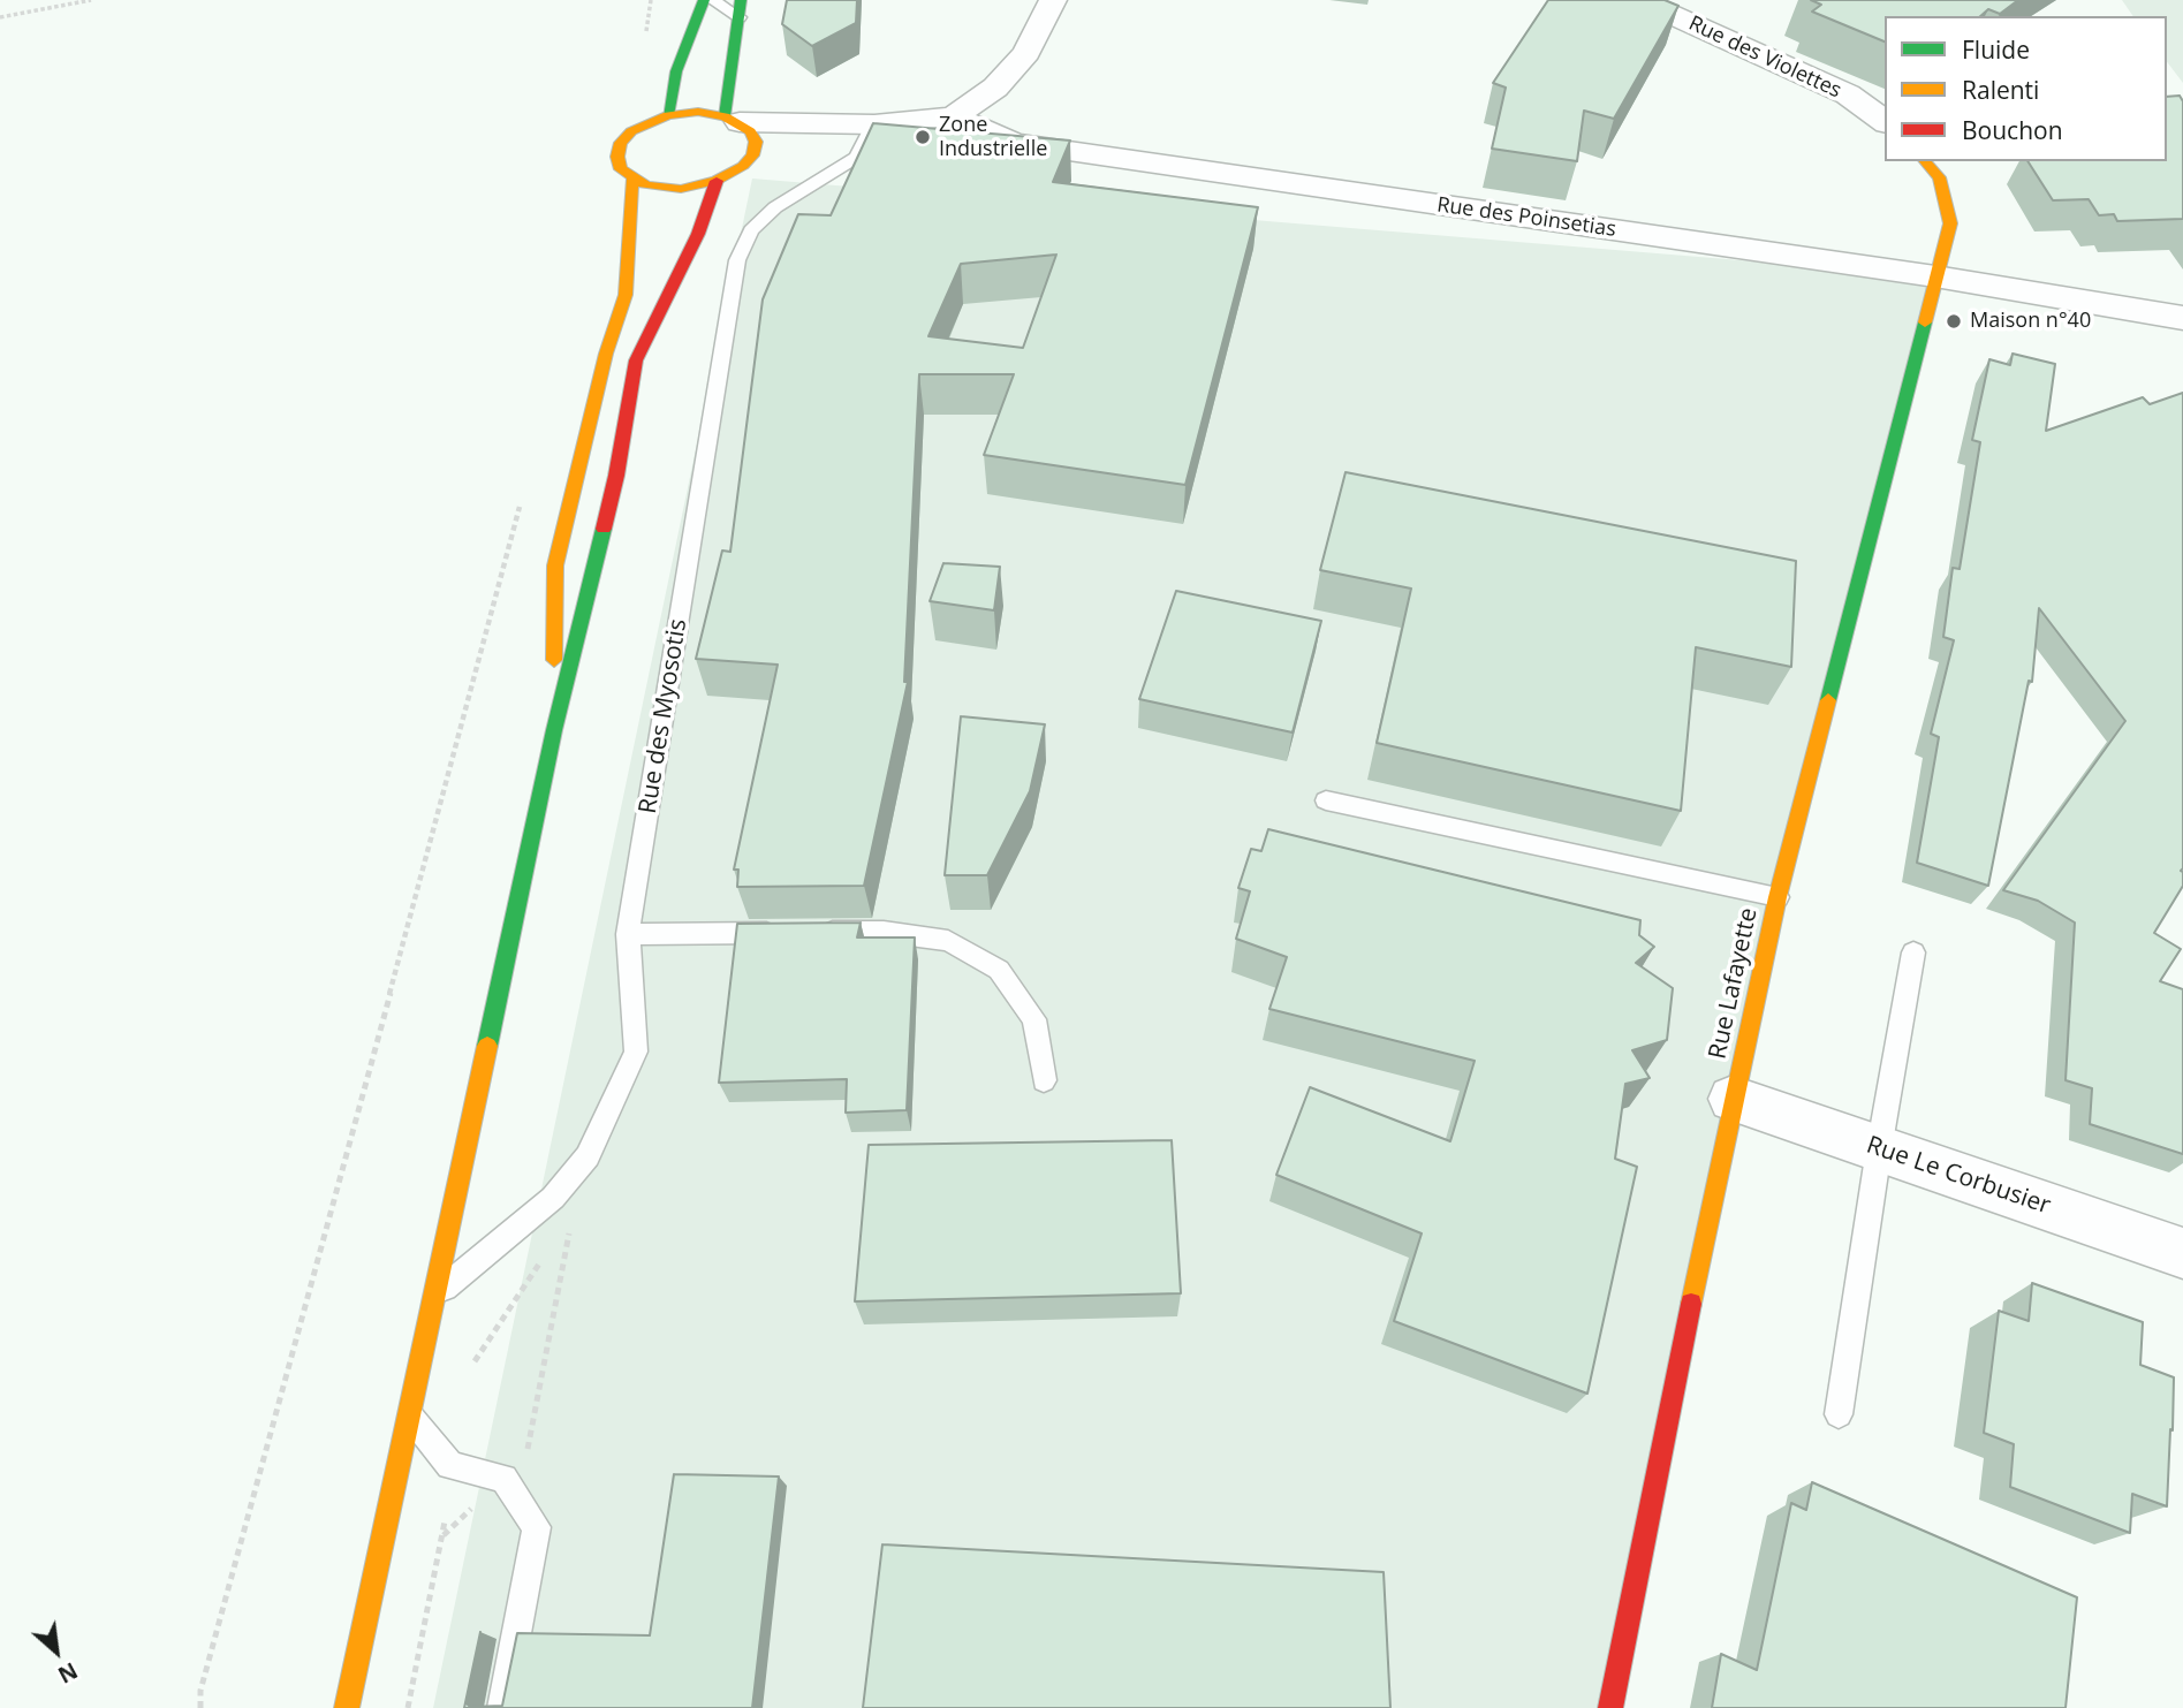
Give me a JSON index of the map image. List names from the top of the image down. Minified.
{"streets":{"main road":["Rue Lafayette"],"street":["Rue des Violettes","Rue des Poinsetias","Rue Le Corbusier"],"lane":["Rue des Myosotis"]},"crossings":[["Rue des Poinsetias","Rue des Myosotis"],["Rue des Poinsetias","Rue Lafayette"],["Rue Lafayette","Rue Le Corbusier"]],"places":["Zone Industrielle","Maison n°40"],"legend":["Fluide","Ralenti","Bouchon"],"north":"bottom right"}
